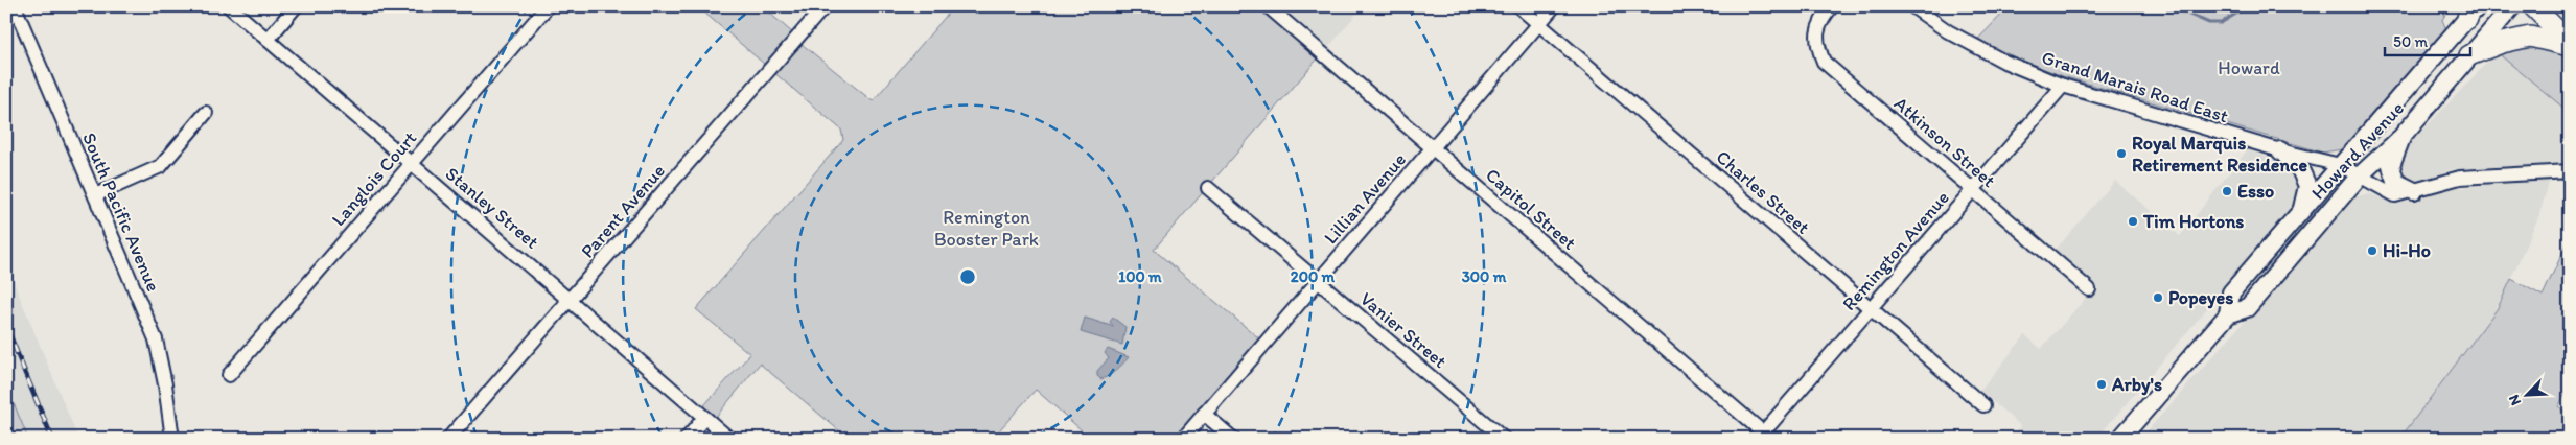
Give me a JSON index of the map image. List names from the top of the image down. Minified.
{"streets":{"main road":["Howard Avenue"],"street":["Grand Marais Road East","Atkinson Street","Langlois Court","Charles Street","Lillian Avenue","Stanley Street","Capitol Street","Parent Avenue","South Pacific Avenue","Remington Avenue","Vanier Street"]},"crossings":[["Grand Marais Road East","Howard Avenue"],["Grand Marais Road East","Remington Avenue"],["Atkinson Street","Remington Avenue"],["Langlois Court","Stanley Street"],["Charles Street","Lillian Avenue"],["Charles Street","Remington Avenue"],["Lillian Avenue","Capitol Street"],["Lillian Avenue","Vanier Street"],["Stanley Street","Parent Avenue"],["Capitol Street","Remington Avenue"]],"parks":["Howard","Remington Booster Park"],"places":["Royal Marquis Retirement Residence","Esso","Tim Hortons","Hi-Ho","Popeyes","Arby's"],"scale_bar":"50 m","north":"bottom left","rings":["100 m","200 m","300 m"]}
